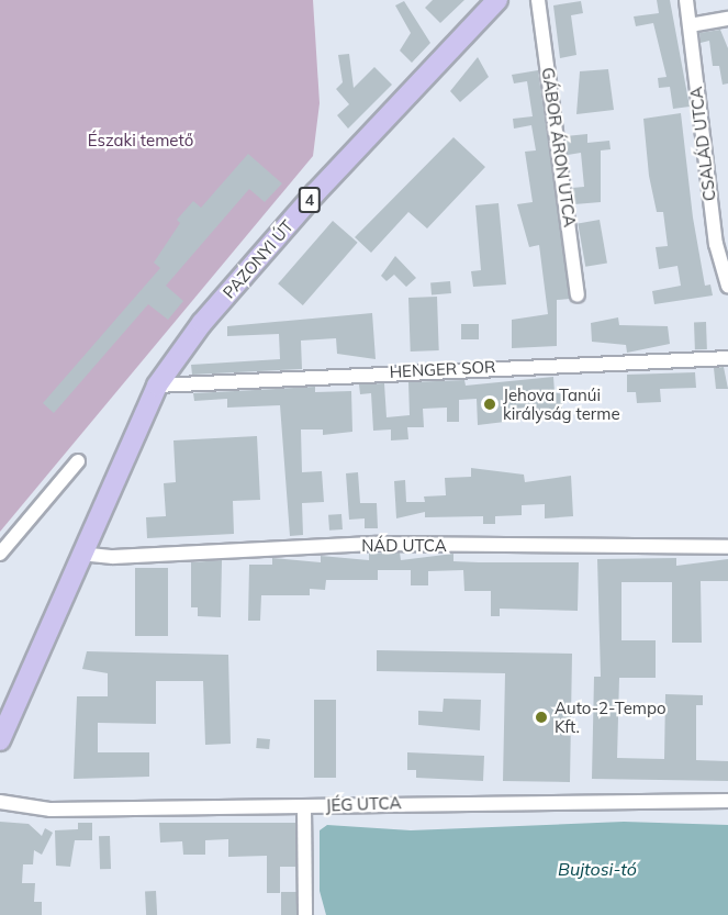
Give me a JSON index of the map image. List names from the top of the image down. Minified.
{"streets":{"main road":["4","PAZONYI ÚT"],"street":["CSALÁD UTCA","GÁBOR ÁRON UTCA","HENGER SOR","NÁD UTCA","JÉG UTCA"]},"crossings":[["4","PAZONYI ÚT"],["4","NÁD UTCA"],["PAZONYI ÚT","HENGER SOR"],["PAZONYI ÚT","NÁD UTCA"]],"water":["Bujtosi-tó"],"parks":["Északi temető"],"places":["Jehova Tanúi királyság terme","Auto-2-Tempo Kft."]}
